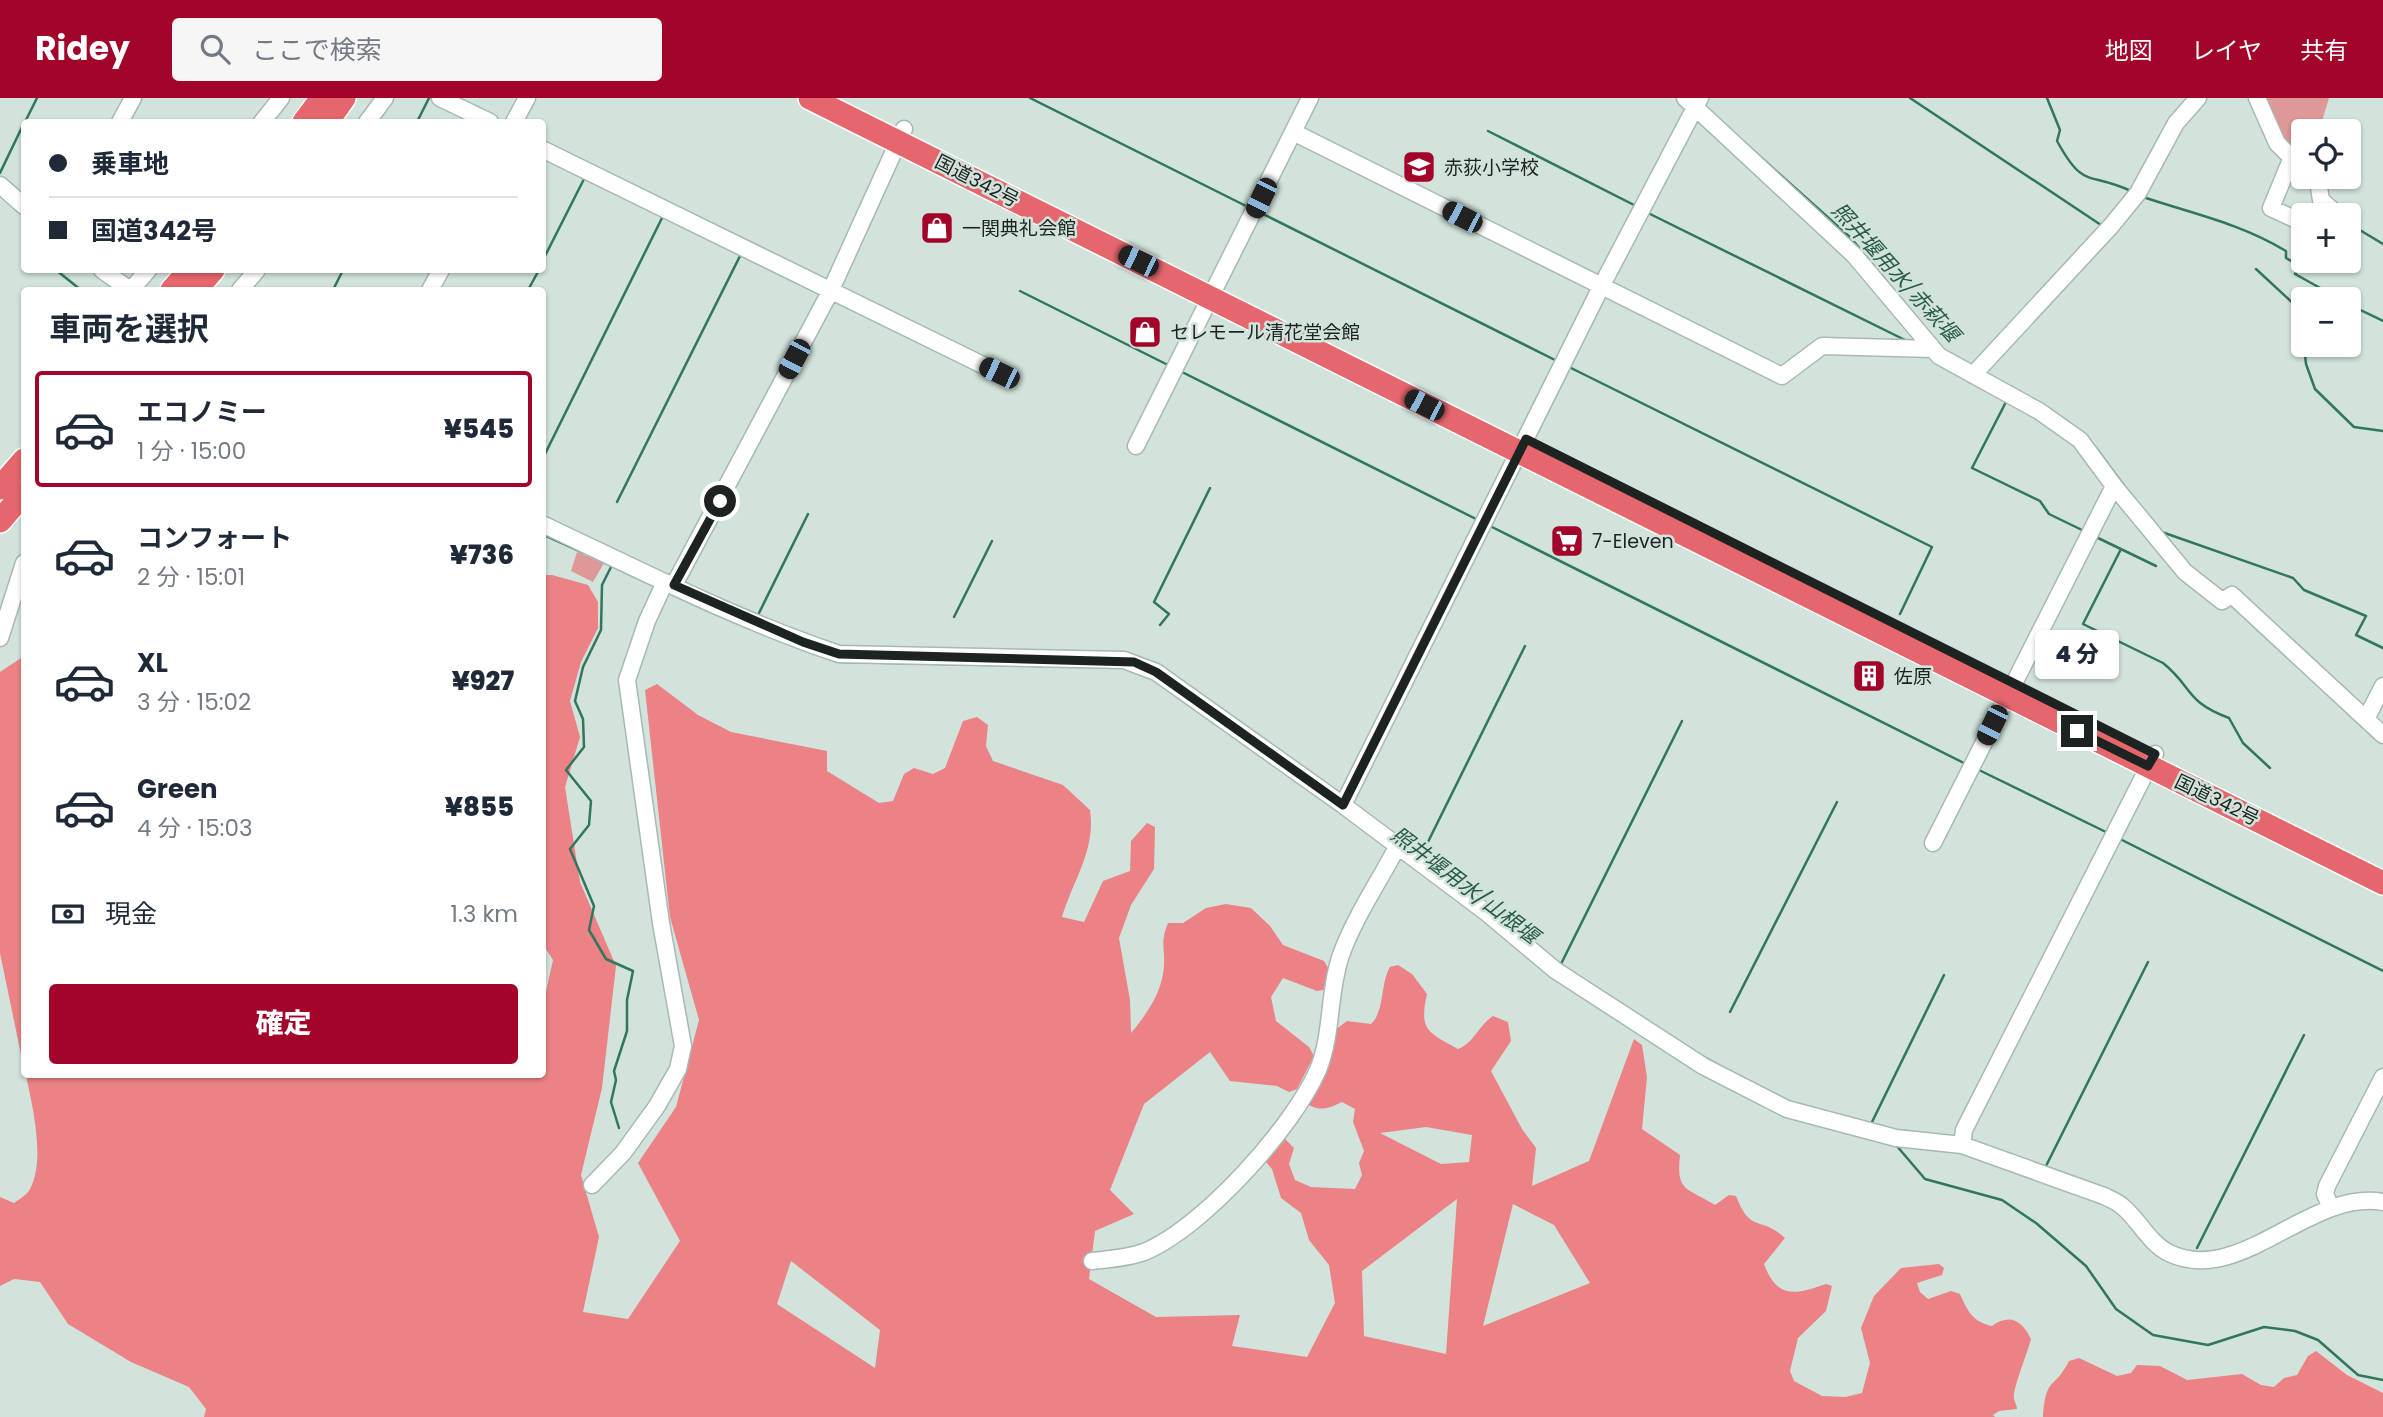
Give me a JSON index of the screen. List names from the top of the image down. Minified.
{"streets":{"highway":["国道342号"]},"water":["照井堰用水/赤萩堰","照井堰用水/山根堰"],"places":{"school or university":["赤荻小学校"],"shop":["一関典礼会館","セレモール清花堂会館"],"supermarket":["7-Eleven"],"building":["佐原"]},"page":{"header":"Ridey","search":"ここで検索","nav":["地図","レイヤ","共有"],"map_buttons":["+","−"],"banner":["乗車地","国道342号"],"heading":"車両を選択","list":[{"name":"エコノミー","note":"1 分 · 15:00","value":"¥545"},{"name":"コンフォート","note":"2 分 · 15:01","value":"¥736"},{"name":"XL","note":"3 分 · 15:02","value":"¥927"},{"name":"Green","note":"4 分 · 15:03","value":"¥855"}],"bubble":"4 分","pay":["現金","1.3 km"],"buttons":"確定"}}
